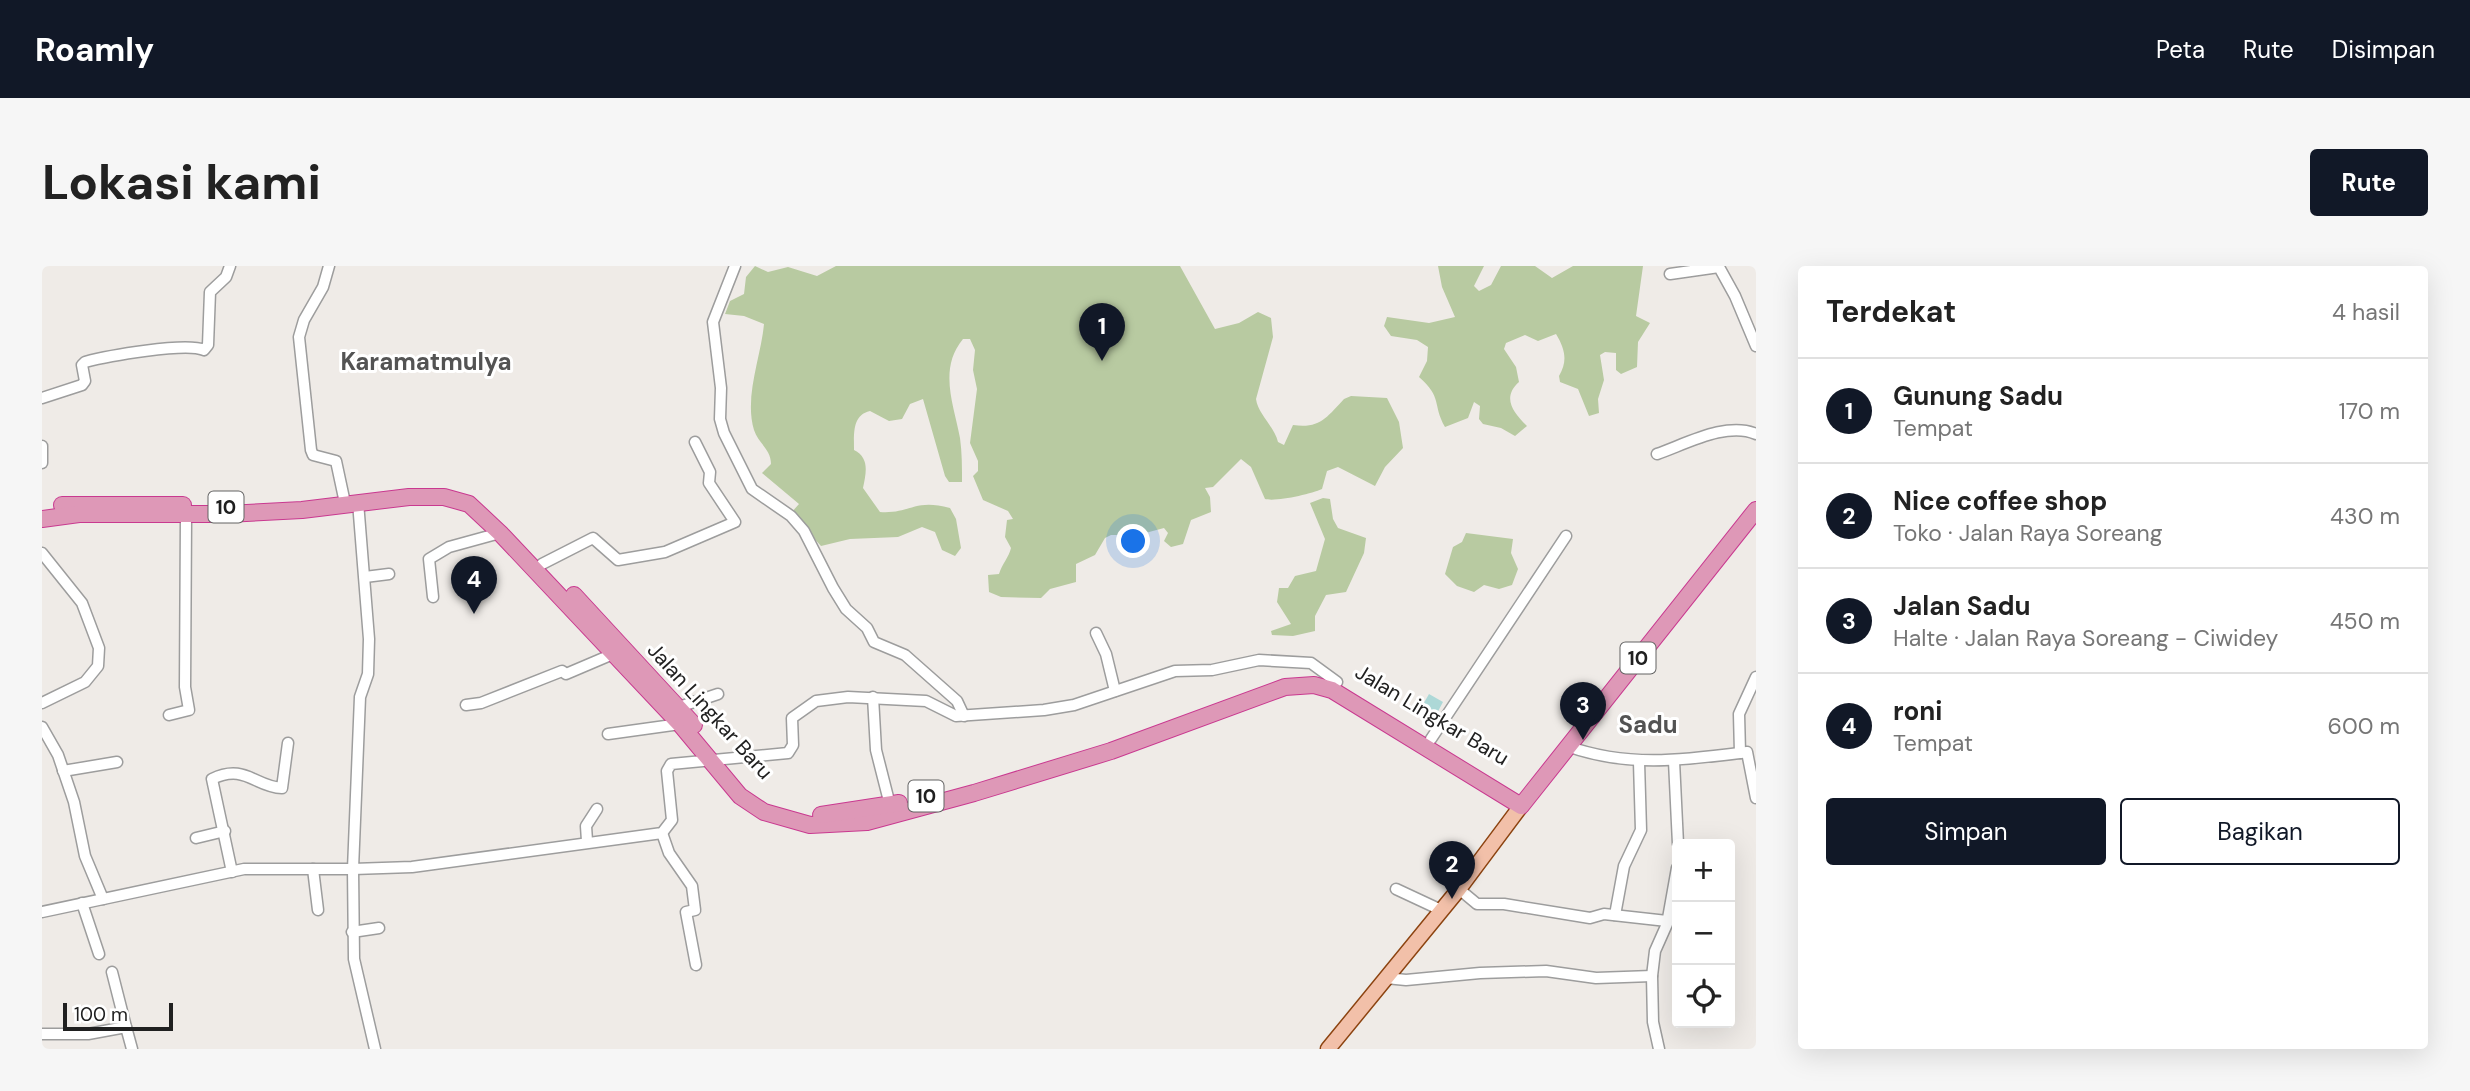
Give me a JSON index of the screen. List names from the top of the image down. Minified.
{"streets":{"highway":["10","Jalan Lingkar Baru"]},"crossings":[["10","Jalan Lingkar Baru"]],"districts":["Karamatmulya","Sadu"],"scale_bar":"100 m","page":{"header":"Roamly","nav":["Peta","Rute","Disimpan"],"buttons":["Rute",["Simpan","Bagikan"]],"title":"Lokasi kami","heading":["Terdekat","4 hasil"],"pins":["1","4","3","2"],"list":[{"mark":"1","name":"Gunung Sadu","note":"Tempat","value":"170 m"},{"mark":"2","name":"Nice coffee shop","note":"Toko · Jalan Raya Soreang","value":"430 m"},{"mark":"3","name":"Jalan Sadu","note":"Halte · Jalan Raya Soreang - Ciwidey","value":"450 m"},{"mark":"4","name":"roni","note":"Tempat","value":"600 m"}],"map_buttons":["+","−"],"scale":"100 m"}}
